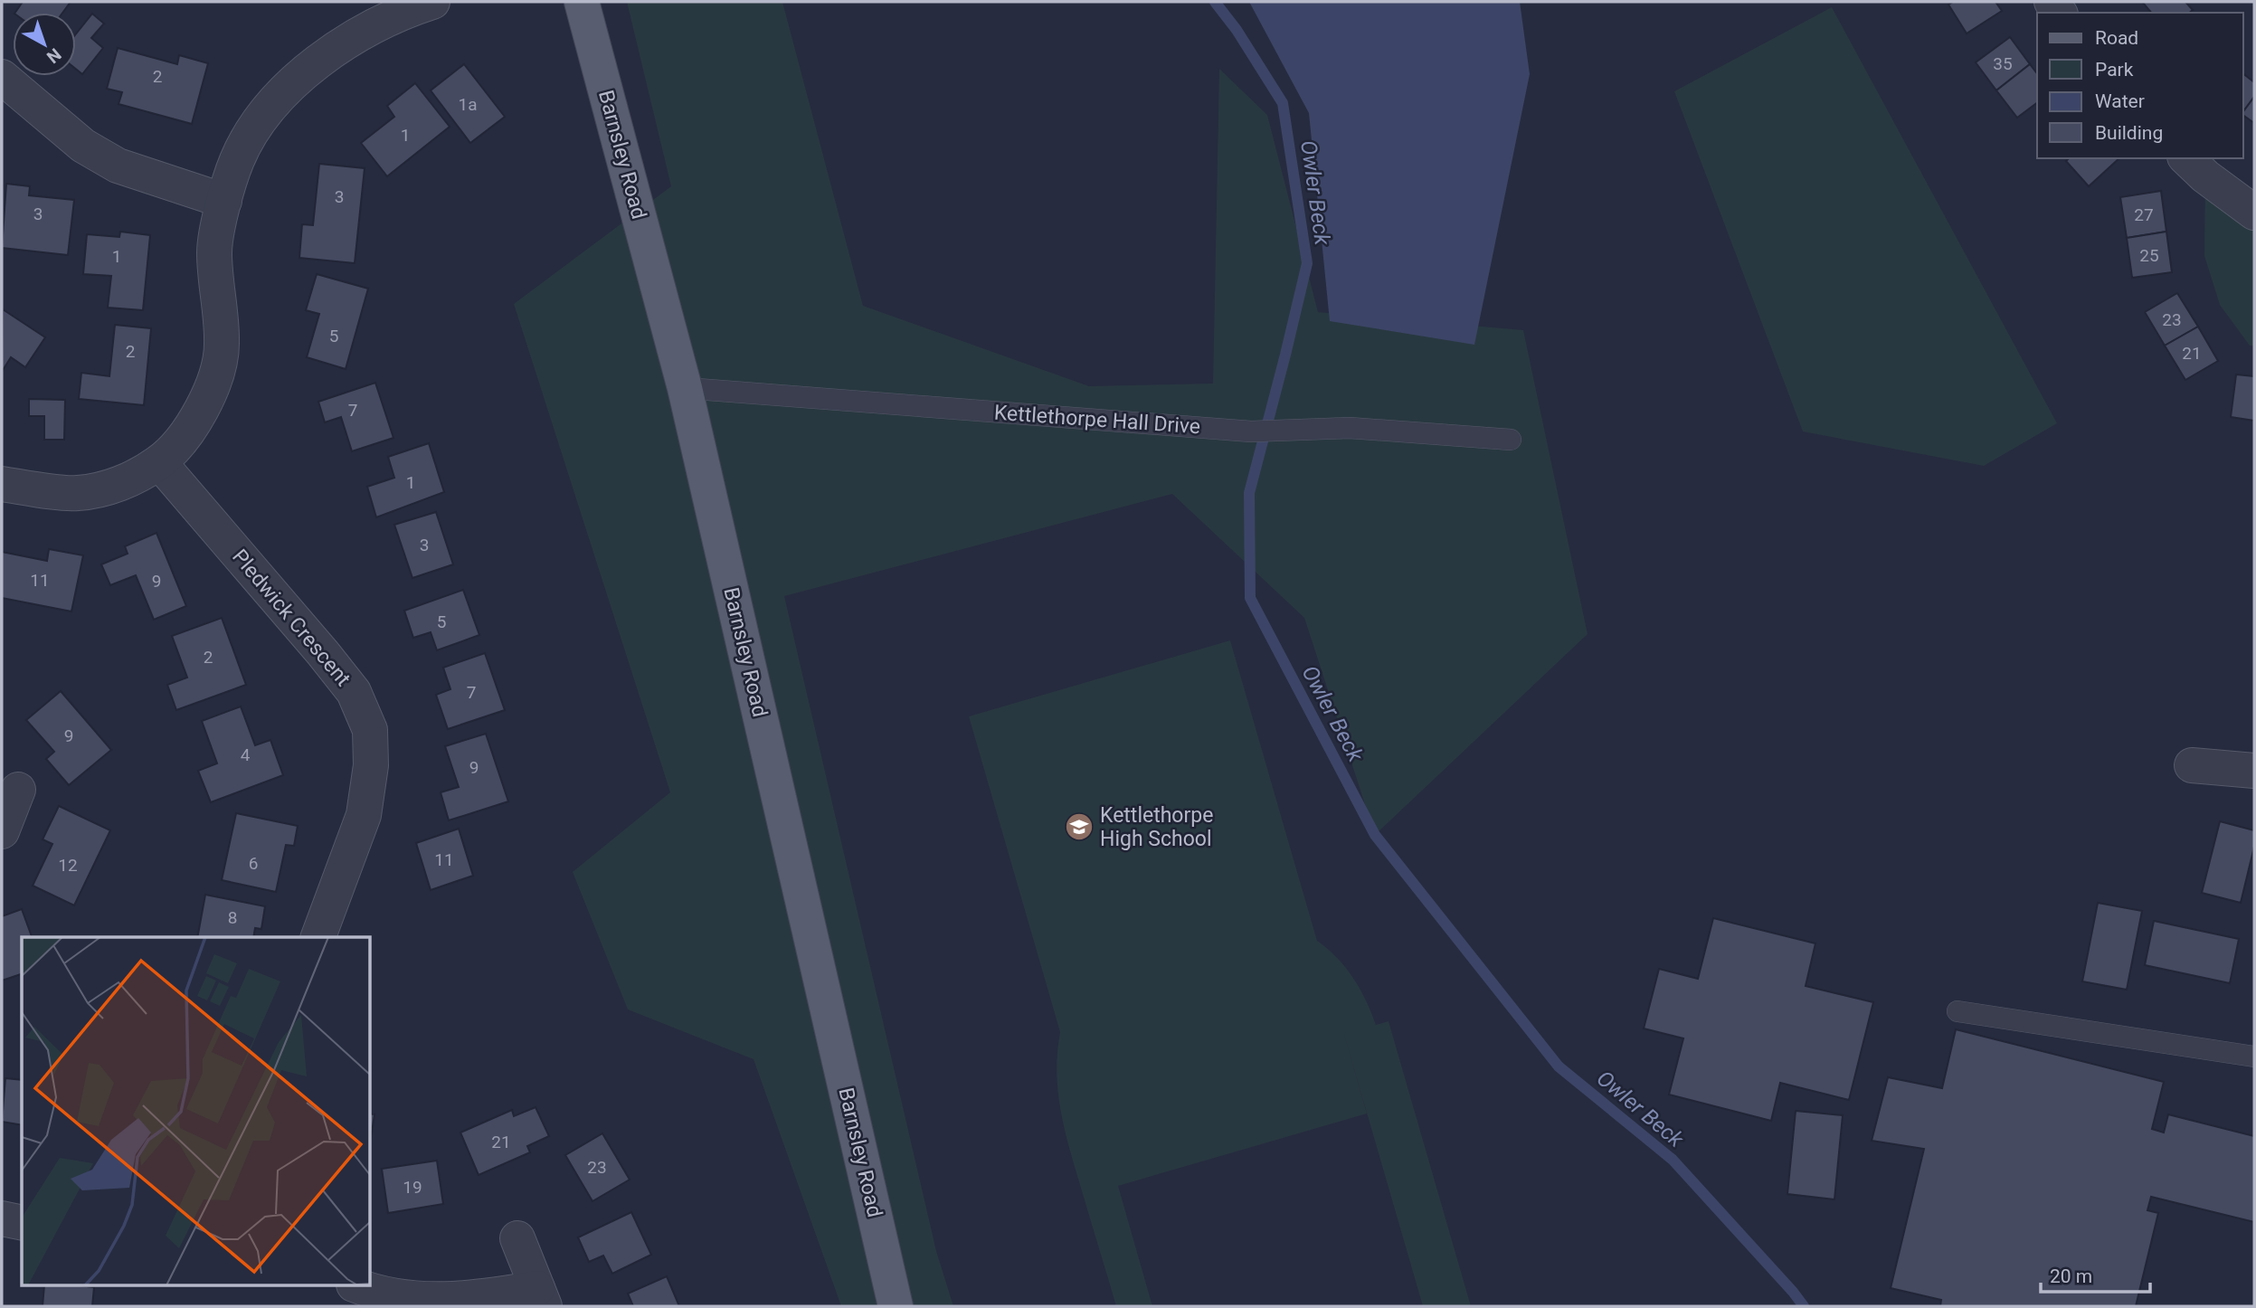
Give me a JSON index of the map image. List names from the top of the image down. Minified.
{"streets":{"main road":["Barnsley Road"],"street":["Pledwick Crescent"],"lane":["Kettlethorpe Hall Drive"]},"crossings":[["Barnsley Road","Kettlethorpe Hall Drive"]],"water":["Owler Beck"],"places":{"school or university":["Kettlethorpe High School"]},"house_numbers":["35","2","1a","1","3","3","27","25","1","23","5","2","21","7","1","3","11","9","5","2","7","9","4","9","11","6","12","8","21","23","19"],"legend":["Road","Park","Water","Building"],"scale_bar":"20 m","north":"bottom right"}
